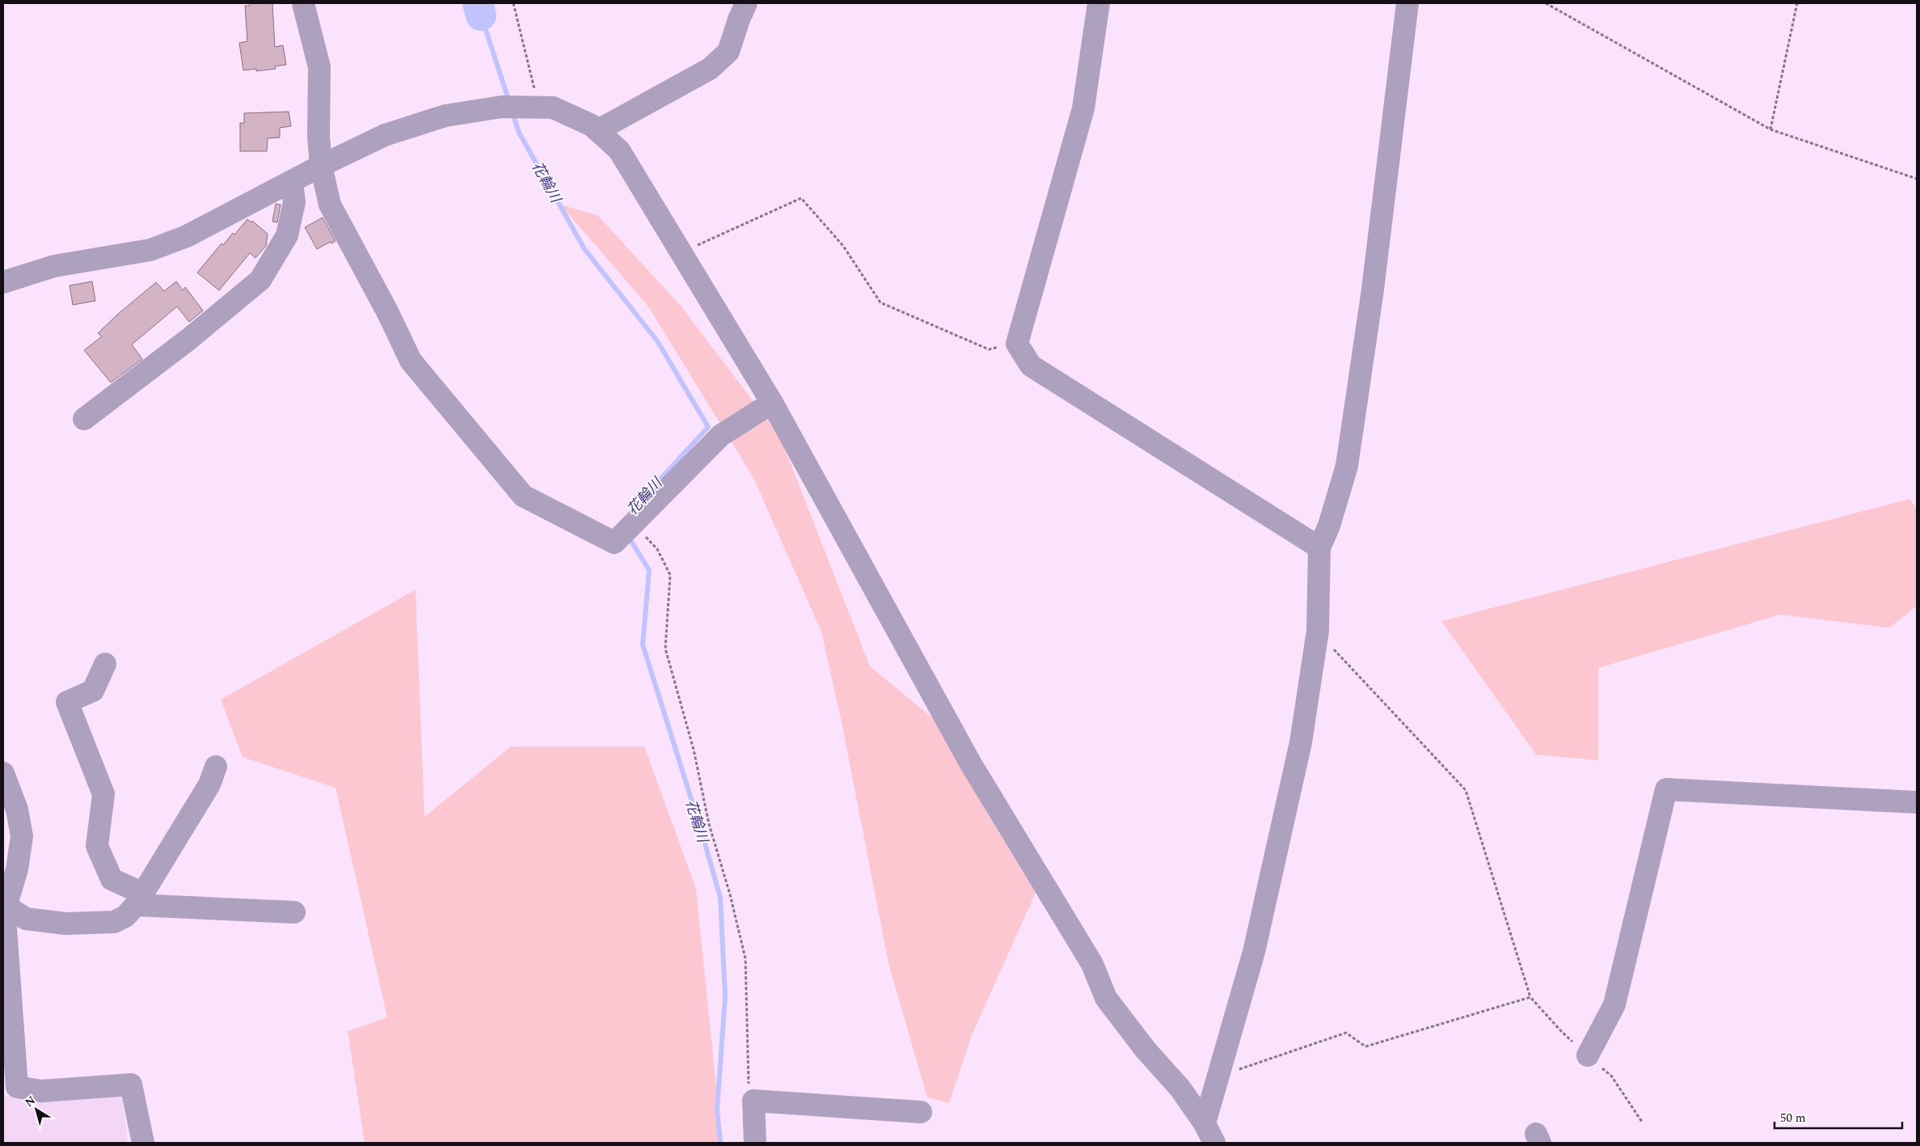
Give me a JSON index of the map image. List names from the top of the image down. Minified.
{"water":["花輪川"],"scale_bar":"50 m","north":"top left"}
